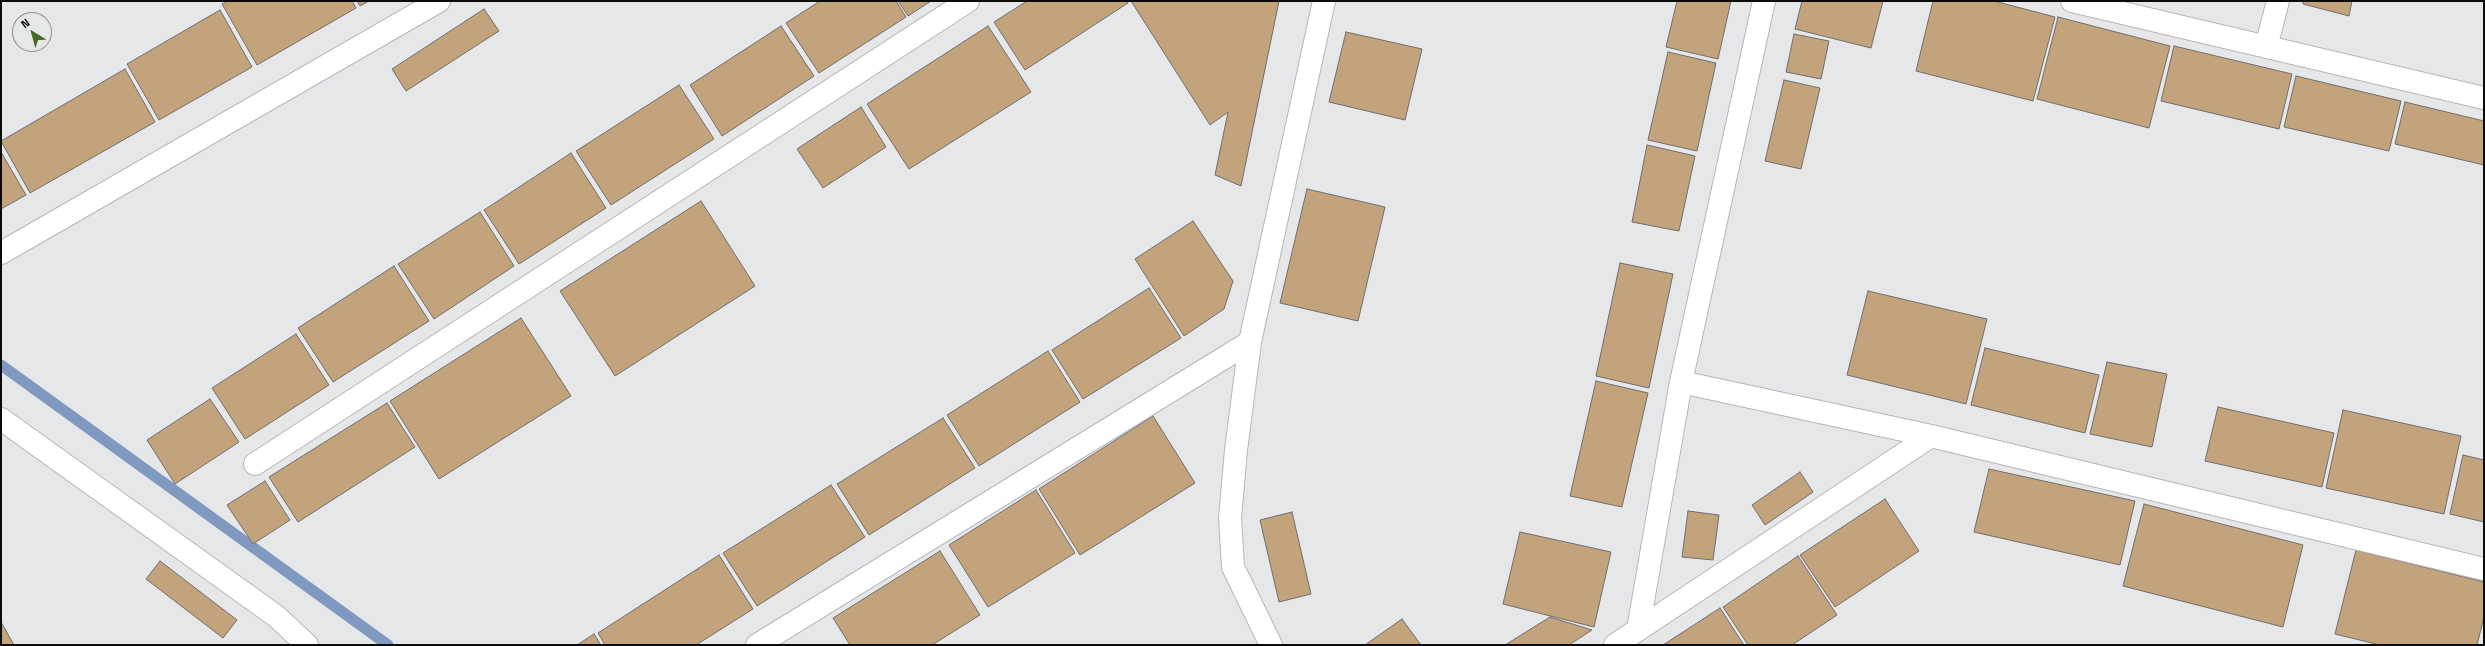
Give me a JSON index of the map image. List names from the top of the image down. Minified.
{"north":"top left"}
